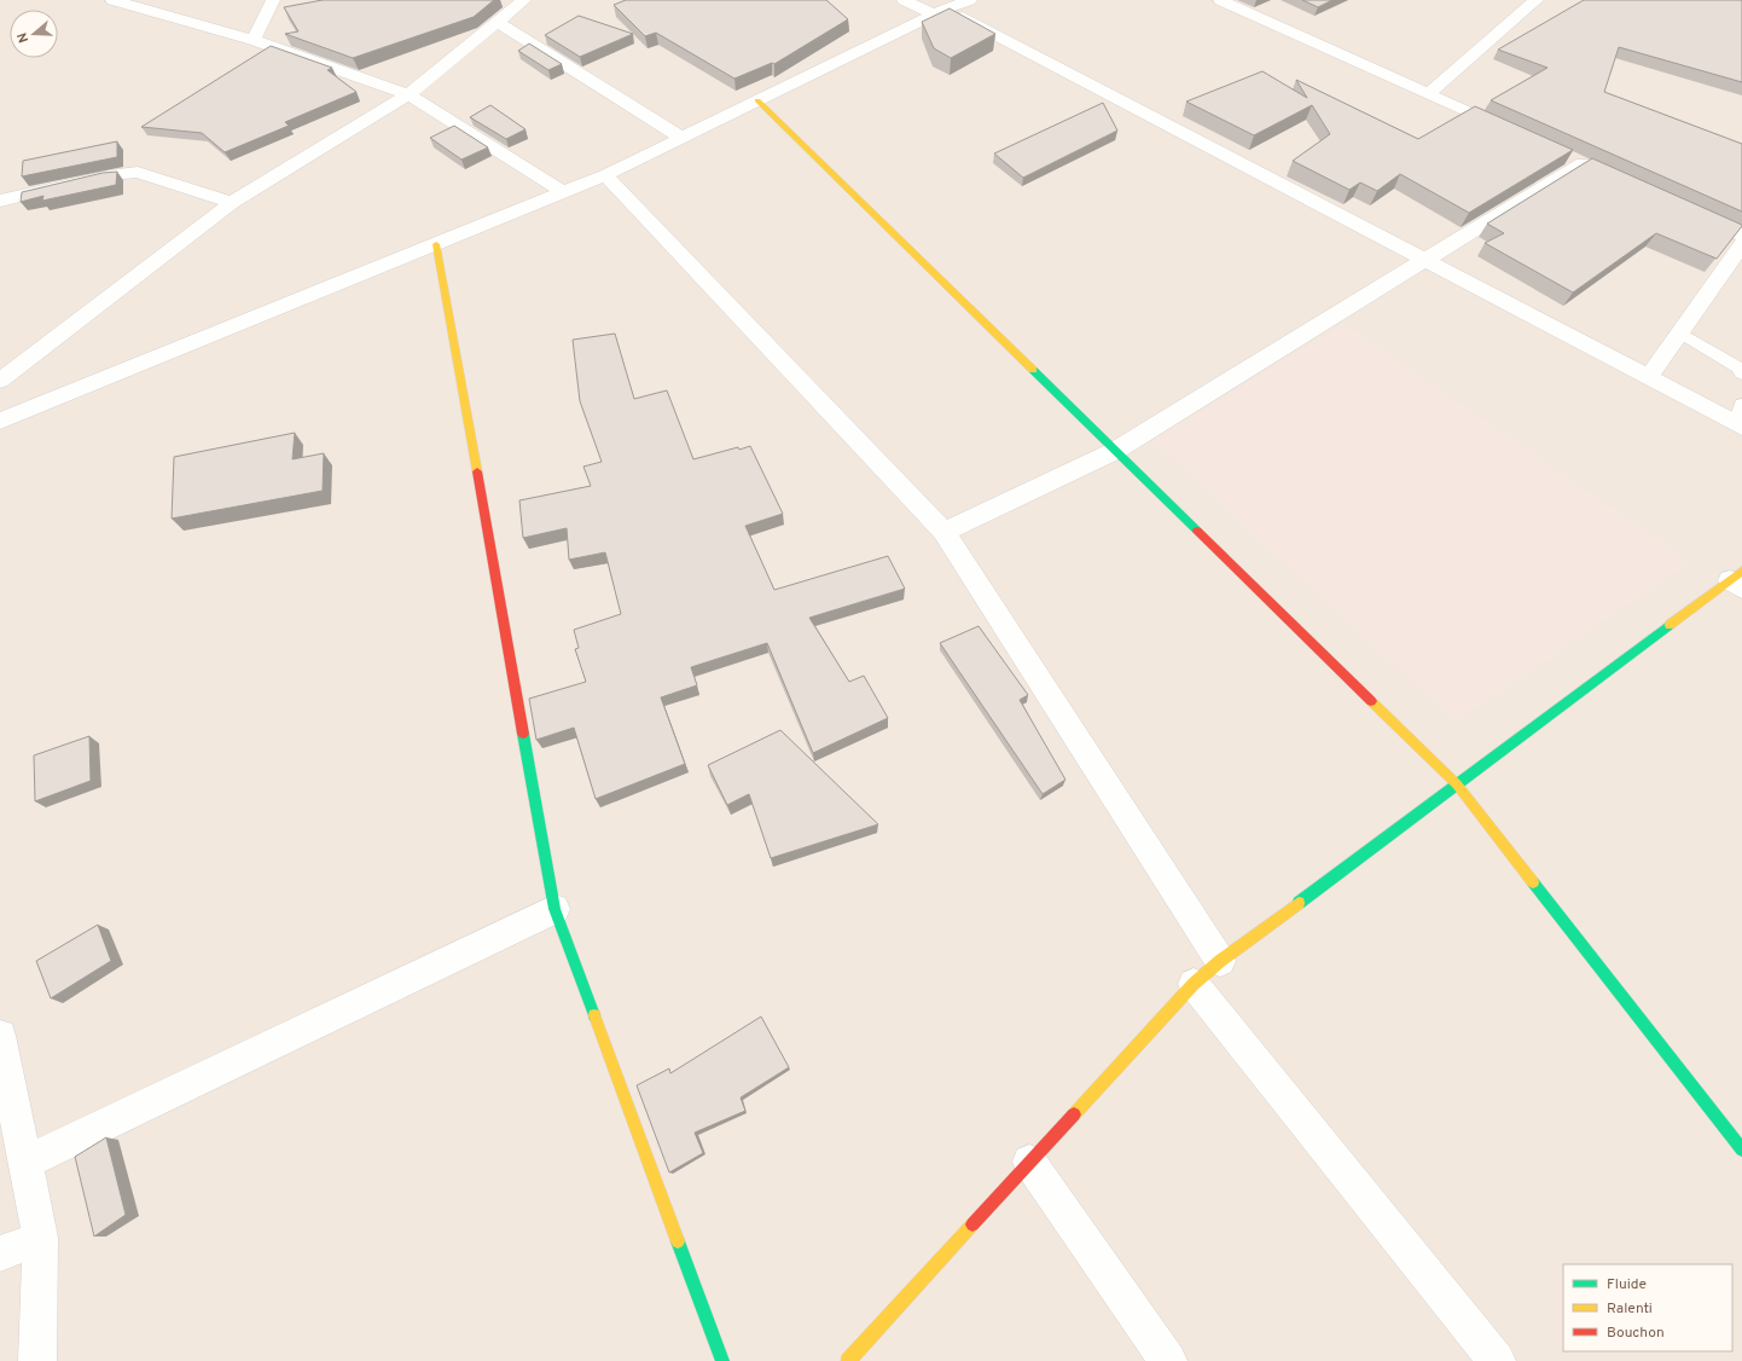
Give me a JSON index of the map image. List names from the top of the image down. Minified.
{"legend":["Fluide","Ralenti","Bouchon"],"north":"left"}
